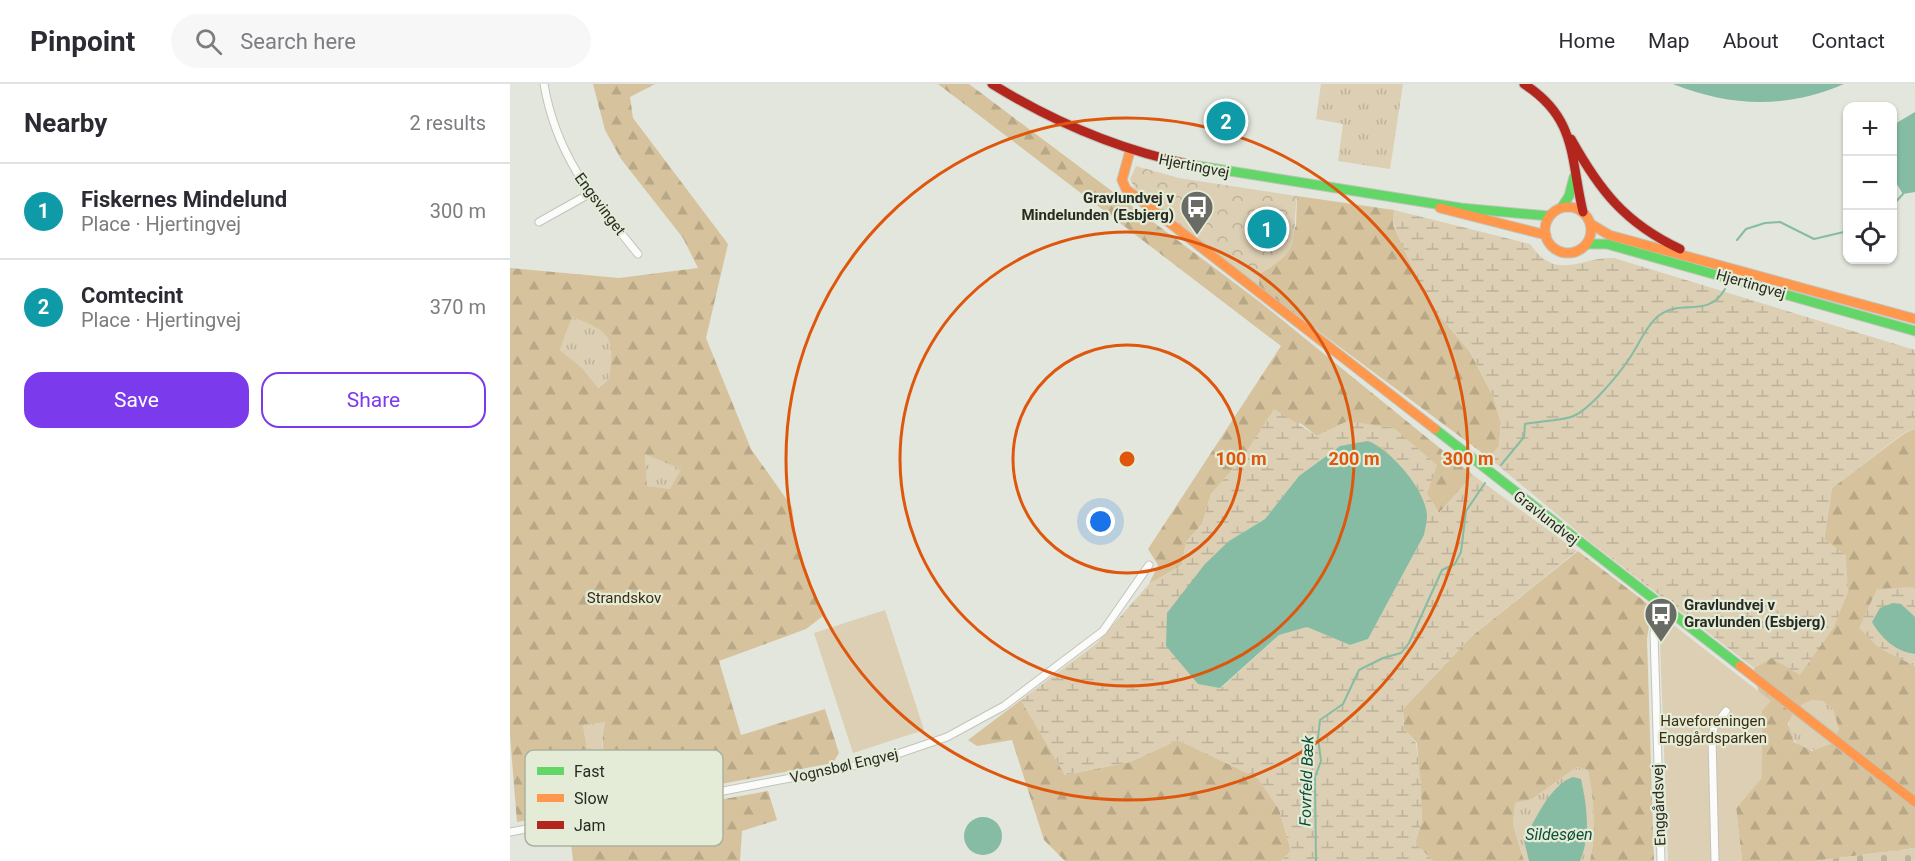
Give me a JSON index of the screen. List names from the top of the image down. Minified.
{"streets":{"main road":["Hjertingvej","Gravlundvej"],"street":["Engsvinget","Vognsbøl Engvej","Enggårdsvej"]},"crossings":[["Hjertingvej","Gravlundvej"],["Gravlundvej","Enggårdsvej"]],"water":["Fovrfeld Bæk","Sildesøen"],"parks":["Strandskov","Haveforeningen Enggårdsparken"],"places":{"bus stop":["Gravlundvej v Mindelunden (Esbjerg)","Gravlundvej v Gravlunden (Esbjerg)"]},"legend":["Fast","Slow","Jam"],"page":{"header":"Pinpoint","search":"Search here","nav":["Home","Map","About","Contact"],"heading":["Nearby","2 results"],"pins":["2","1"],"map_buttons":["+","−"],"list":[{"mark":"1","name":"Fiskernes Mindelund","note":"Place · Hjertingvej","value":"300 m"},{"mark":"2","name":"Comtecint","note":"Place · Hjertingvej","value":"370 m"}],"buttons":["Save","Share"]},"rings":["100 m","200 m","300 m"]}
